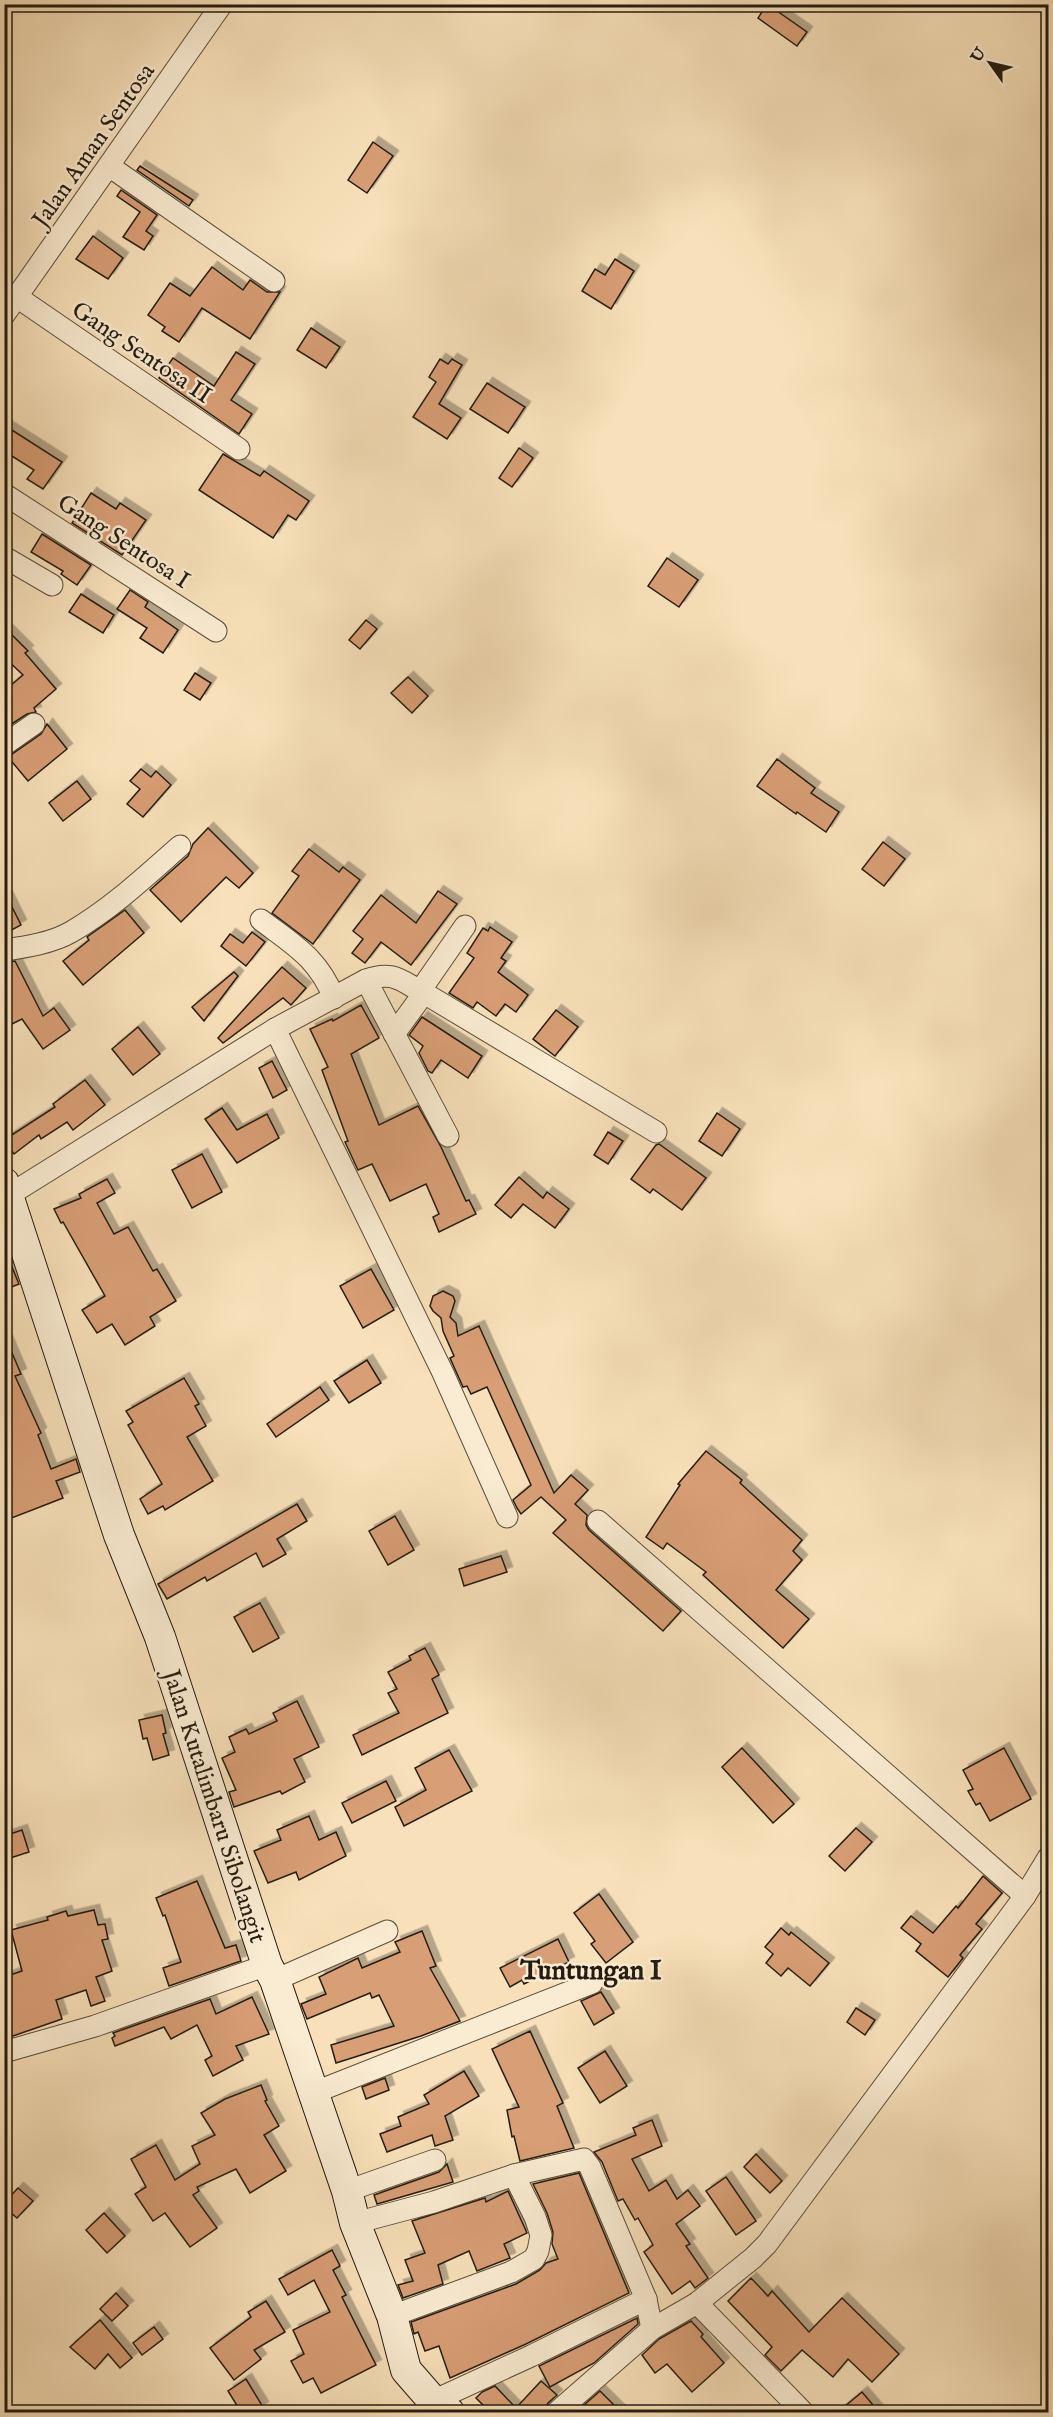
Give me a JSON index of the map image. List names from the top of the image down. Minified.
{"streets":{"street":["Jalan Aman Sentosa","Gang Sentosa II","Gang Sentosa I","Jalan Kutalimbaru Sibolangit"]},"crossings":[["Jalan Aman Sentosa","Gang Sentosa II"]],"districts":["Tuntungan I"],"north":"top left"}
